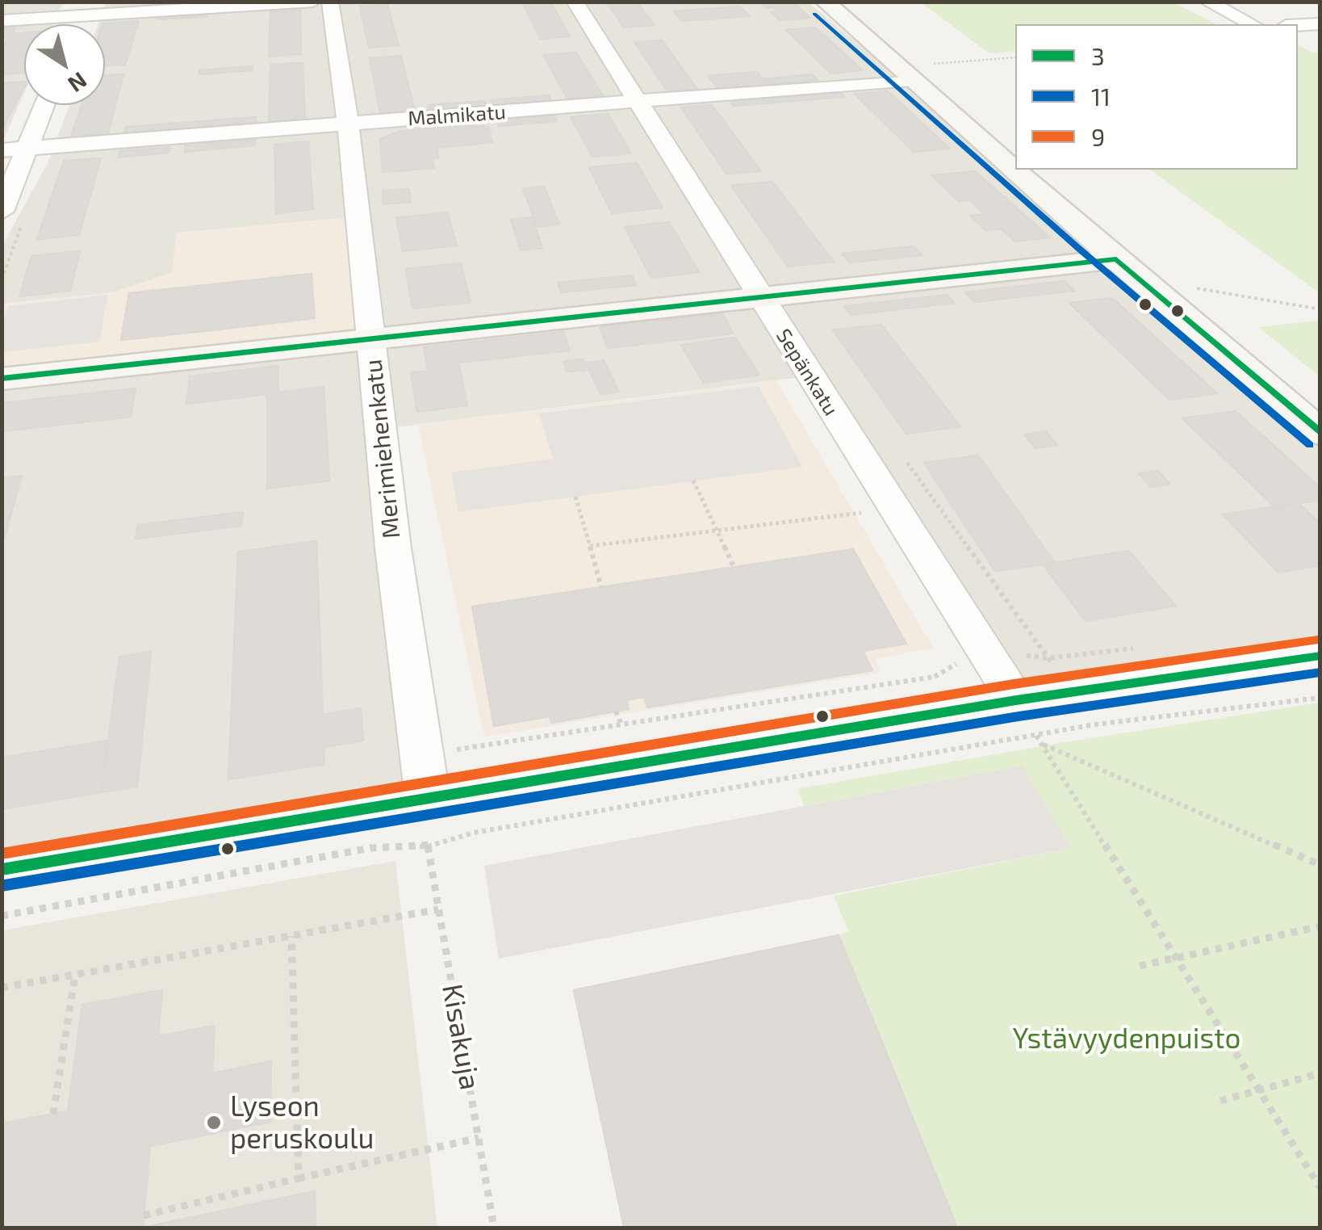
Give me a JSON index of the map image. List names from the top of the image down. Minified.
{"streets":{"street":["Malmikatu","Sepänkatu","Merimiehenkatu"],"path":["Kisakuja"]},"crossings":[["Malmikatu","Sepänkatu"],["Malmikatu","Merimiehenkatu"]],"parks":["Ystävyydenpuisto"],"places":["Lyseon peruskoulu"],"lines":["transit line 11","transit line 3","transit line 9"],"legend":["3","11","9"],"north":"bottom right"}
